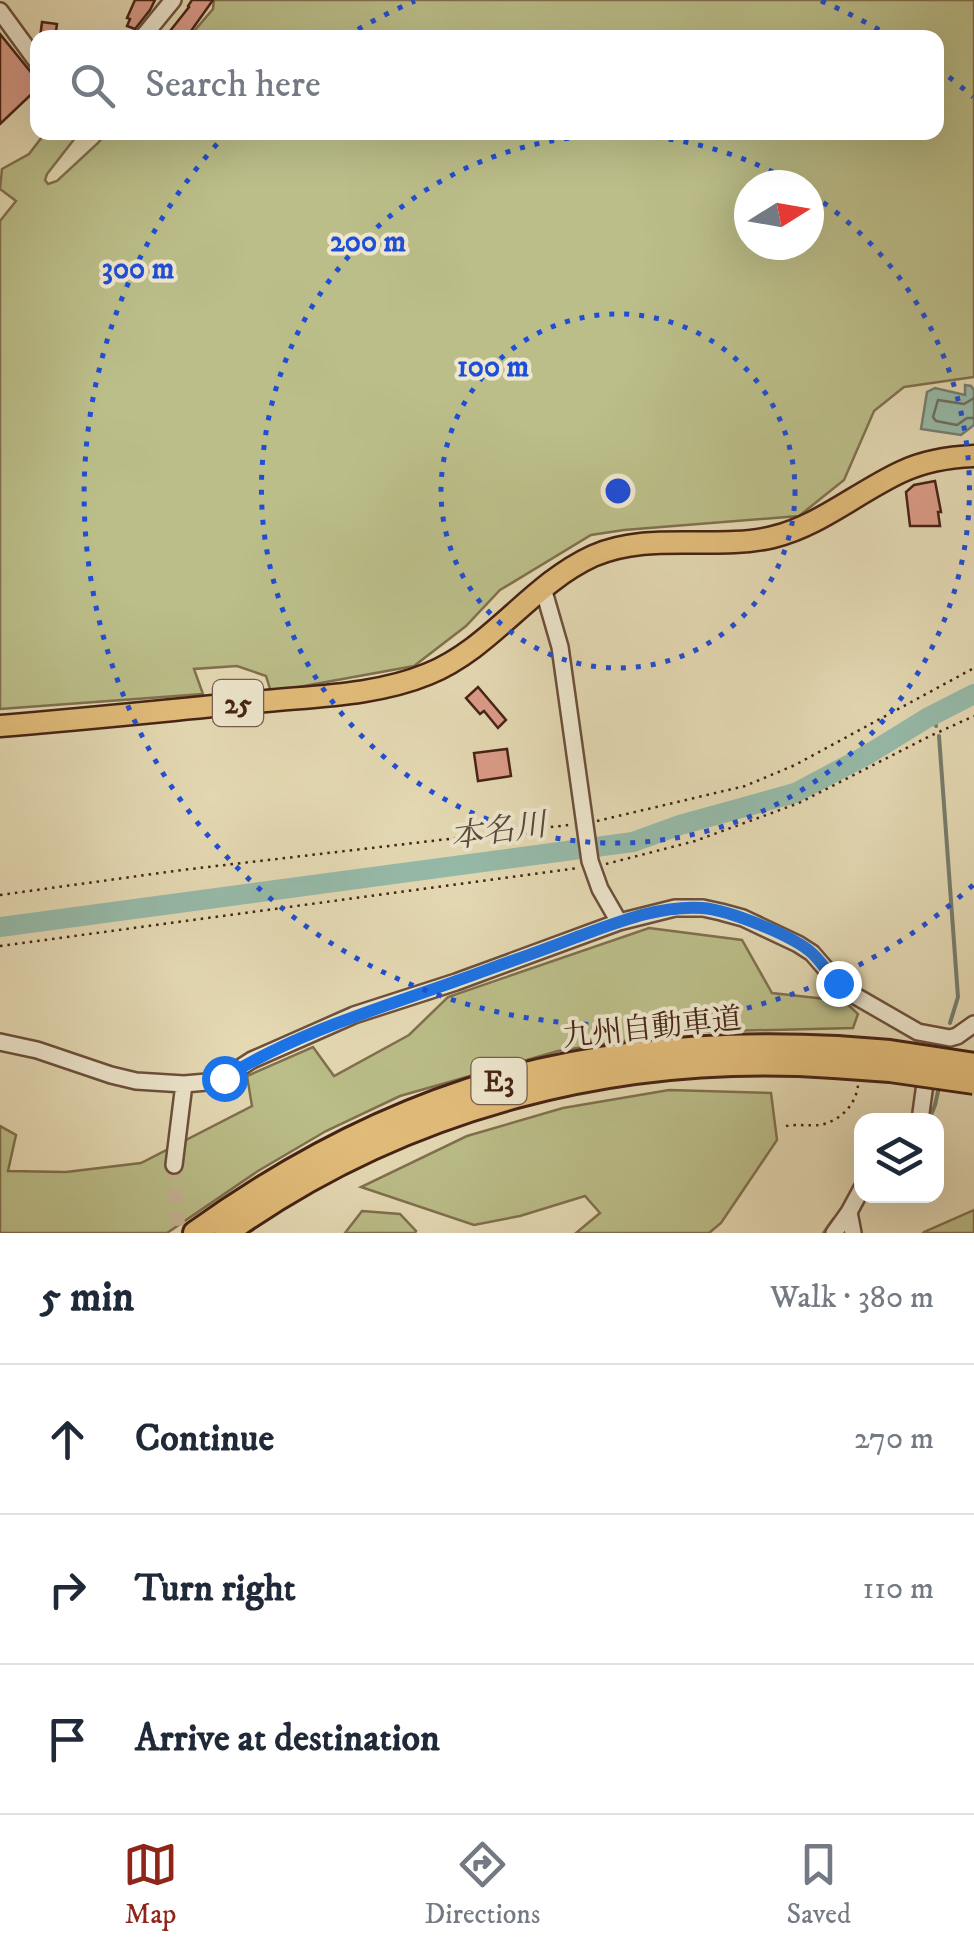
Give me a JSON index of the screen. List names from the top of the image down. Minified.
{"streets":{"highway":["九州自動車道","E3"],"main road":["25"]},"water":["本名川"],"north":"right","page":{"search":"Search here","heading":["5 min","Walk · 380 m"],"list":[["Continue","270 m"],["Turn right","110 m"],"Arrive at destination"],"nav":["Map","Directions","Saved"]},"rings":["200 m","300 m","100 m"]}
